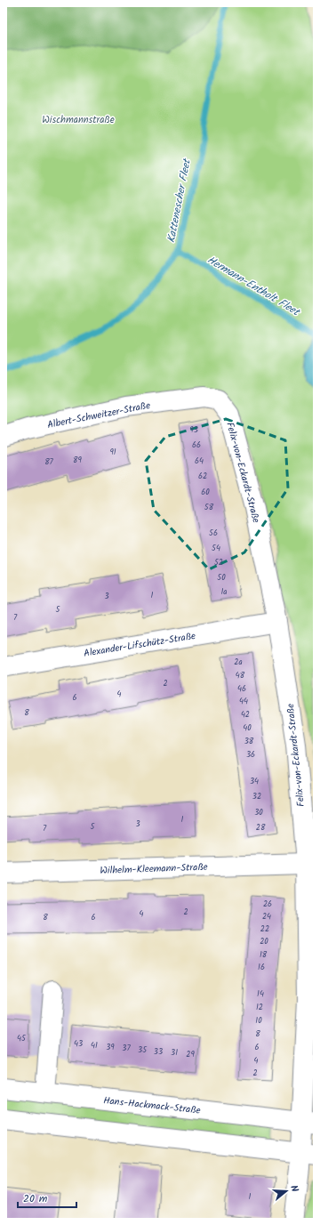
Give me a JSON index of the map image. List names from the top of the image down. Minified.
{"streets":{"street":["Albert-Schweitzer-Straße","Felix-von-Eckardt-Straße","Alexander-Lifschütz-Straße","Wilhelm-Kleemann-Straße","Hans-Hackmack-Straße"]},"crossings":[["Albert-Schweitzer-Straße","Felix-von-Eckardt-Straße"],["Felix-von-Eckardt-Straße","Alexander-Lifschütz-Straße"],["Felix-von-Eckardt-Straße","Wilhelm-Kleemann-Straße"],["Felix-von-Eckardt-Straße","Hans-Hackmack-Straße"]],"water":["Kattenescher Fleet","Hermann-Entholt Fleet"],"parks":["Wischmannstraße"],"house_numbers":["93","66","91","89","64","87","62","60","58","56","54","52","50","1a","1","3","5","7","2a","48","2","46","4","6","44","8","42","40","38","36","34","32","30","1","3","5","28","7","26","2","4","24","8","6","22","20","18","16","14","12","10","8","45","43","41","39","6","37","35","33","31","29","4","2","1"],"scale_bar":"20 m","north":"right"}
